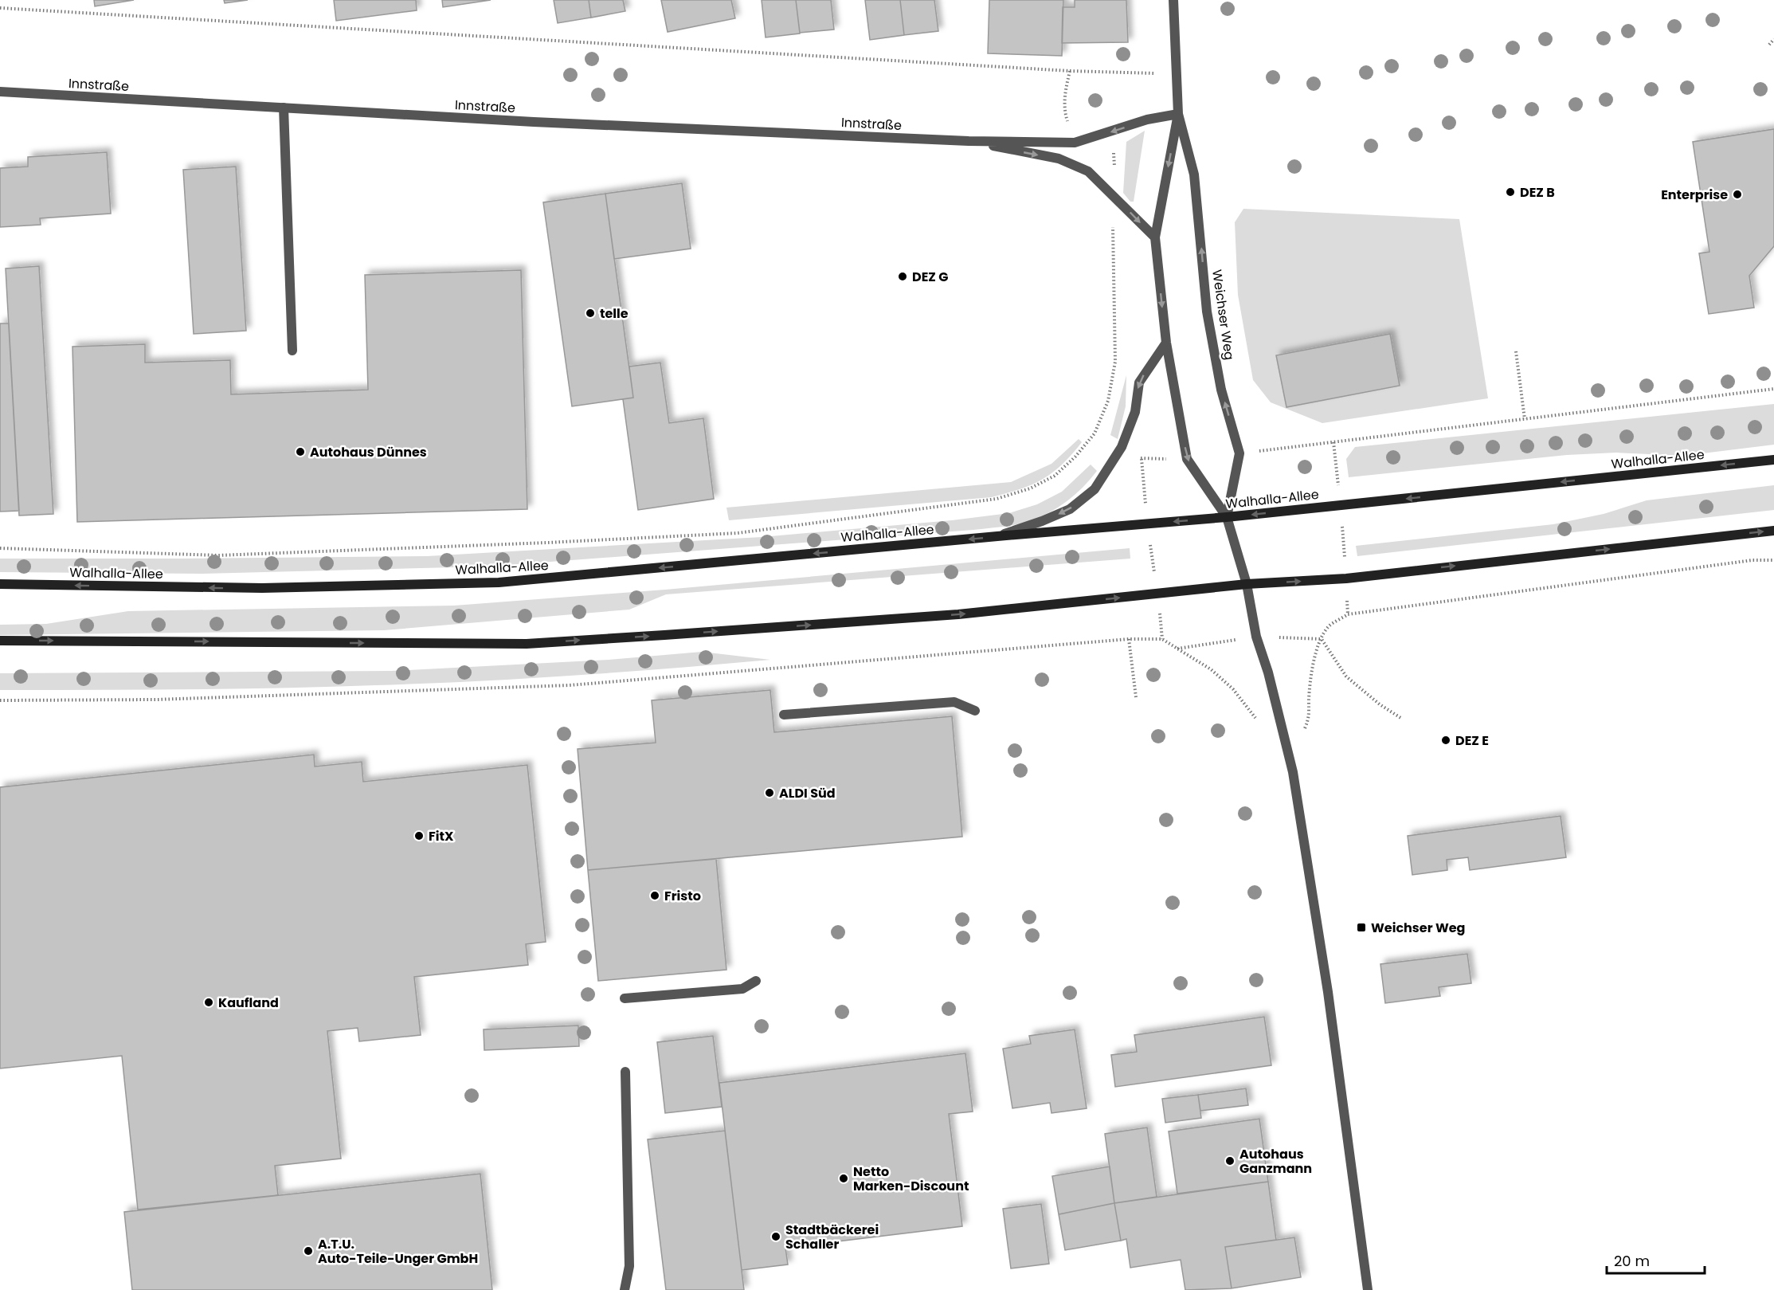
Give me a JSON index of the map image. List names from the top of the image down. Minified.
{"streets":{"main road":["Walhalla-Allee"],"street":["Innstraße","Weichser Weg"]},"crossings":[["Innstraße","Weichser Weg"],["Weichser Weg","Walhalla-Allee"]],"places":{"other":["DEZ B","Enterprise","DEZ G","telle","Autohaus Dünnes","DEZ E","ALDI Süd","FitX","Fristo","Kaufland","Autohaus Ganzmann","Netto Marken-Discount","Stadtbäckerei Schaller","A.T.U. Auto-Teile-Unger GmbH"],"transit":["Weichser Weg"]},"scale_bar":"20 m"}
